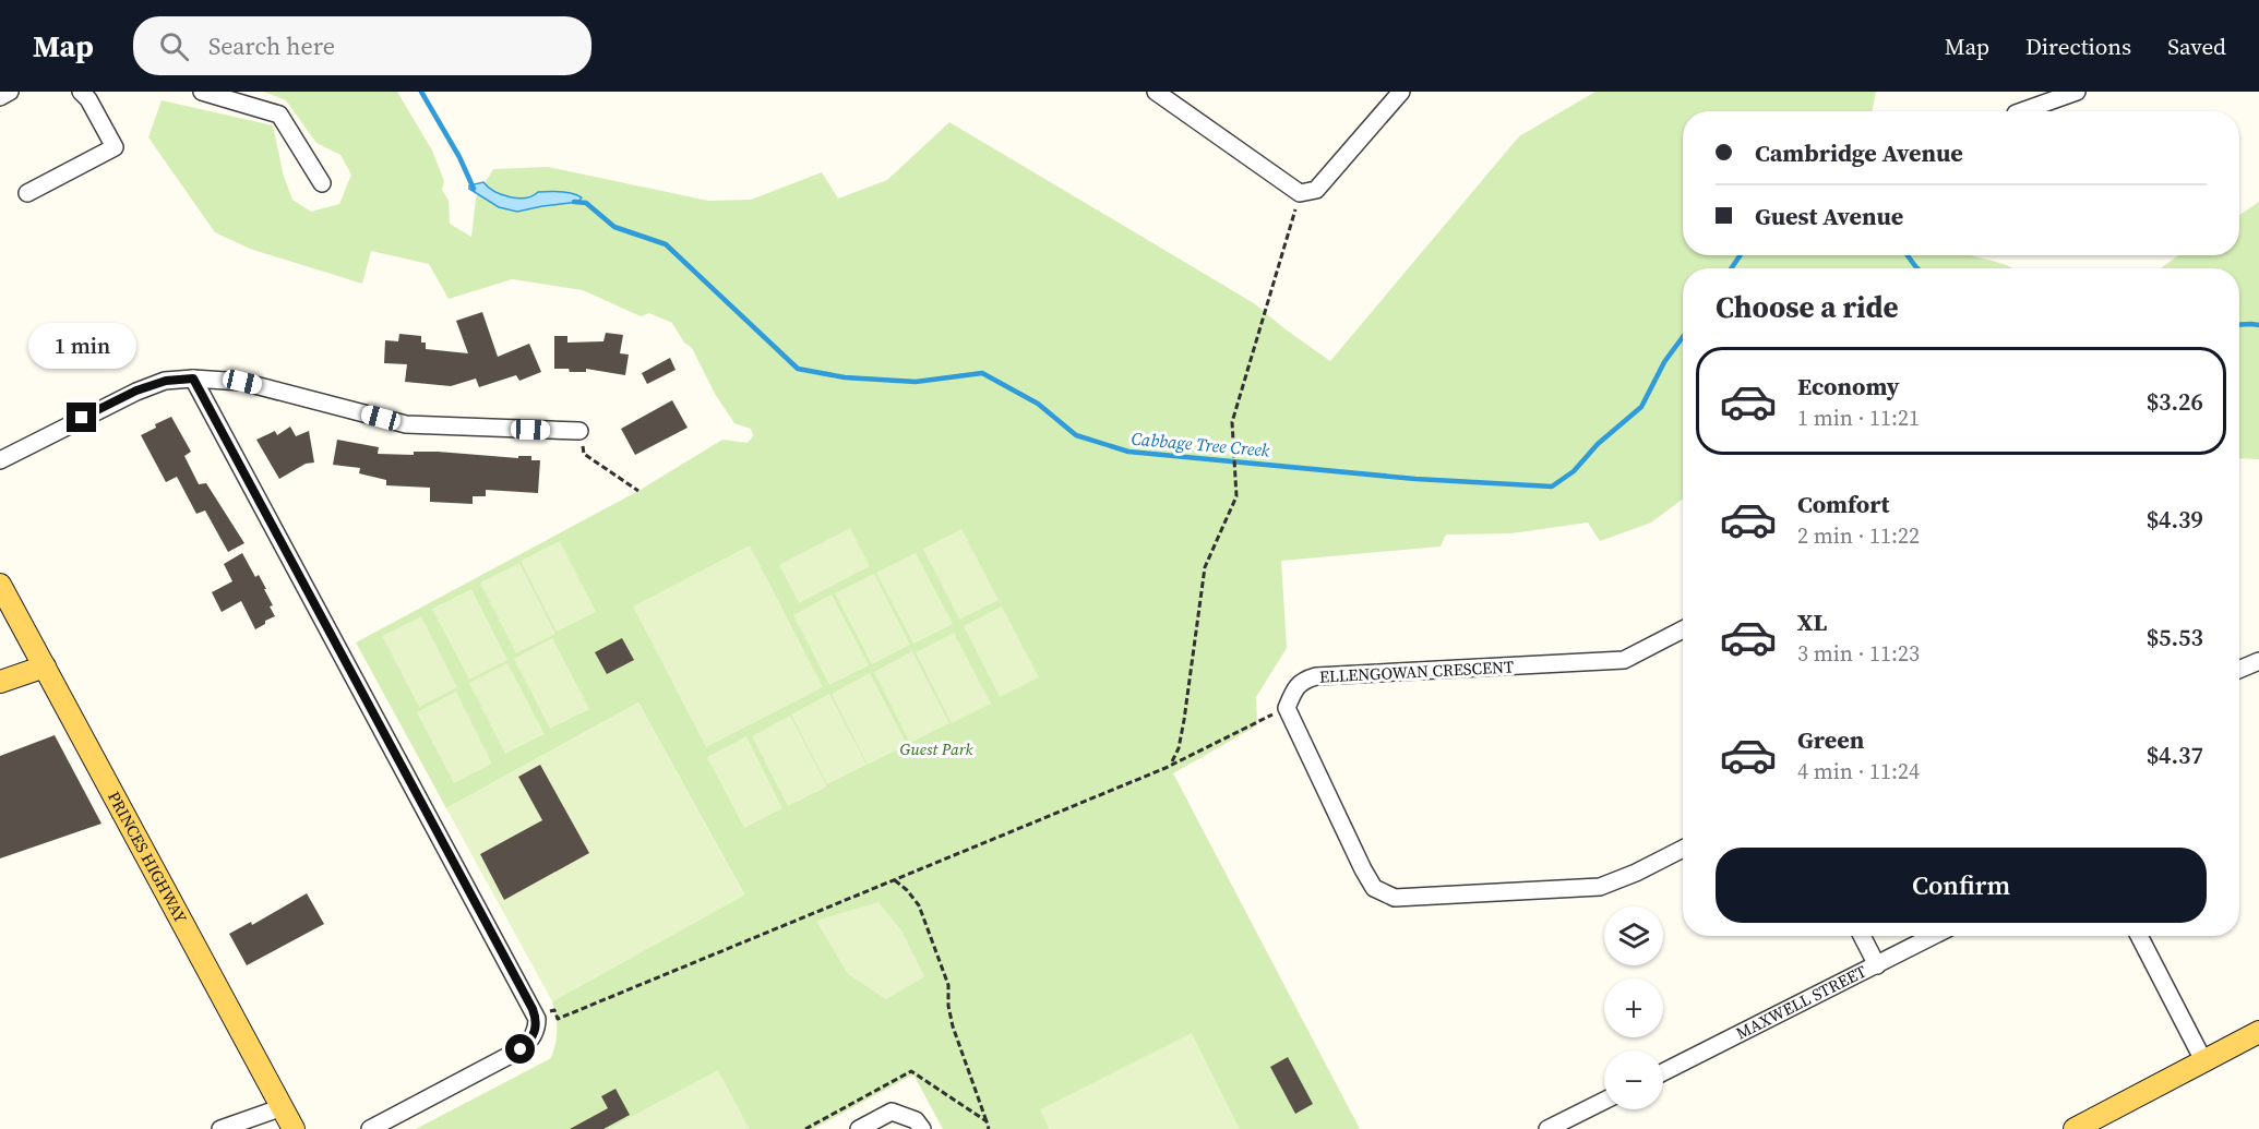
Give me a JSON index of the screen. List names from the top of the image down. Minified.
{"streets":{"main road":["PRINCES HIGHWAY"],"street":["ELLENGOWAN CRESCENT","MAXWELL STREET"]},"water":["Cabbage Tree Creek"],"parks":["Guest Park"],"page":{"header":"Map","search":"Search here","nav":["Map","Directions","Saved"],"banner":["Cambridge Avenue","Guest Avenue"],"heading":"Choose a ride","bubble":"1 min","list":[{"name":"Economy","note":"1 min · 11:21","value":"$3.26"},{"name":"Comfort","note":"2 min · 11:22","value":"$4.39"},{"name":"XL","note":"3 min · 11:23","value":"$5.53"},{"name":"Green","note":"4 min · 11:24","value":"$4.37"}],"buttons":"Confirm","map_buttons":["+","−"]}}
